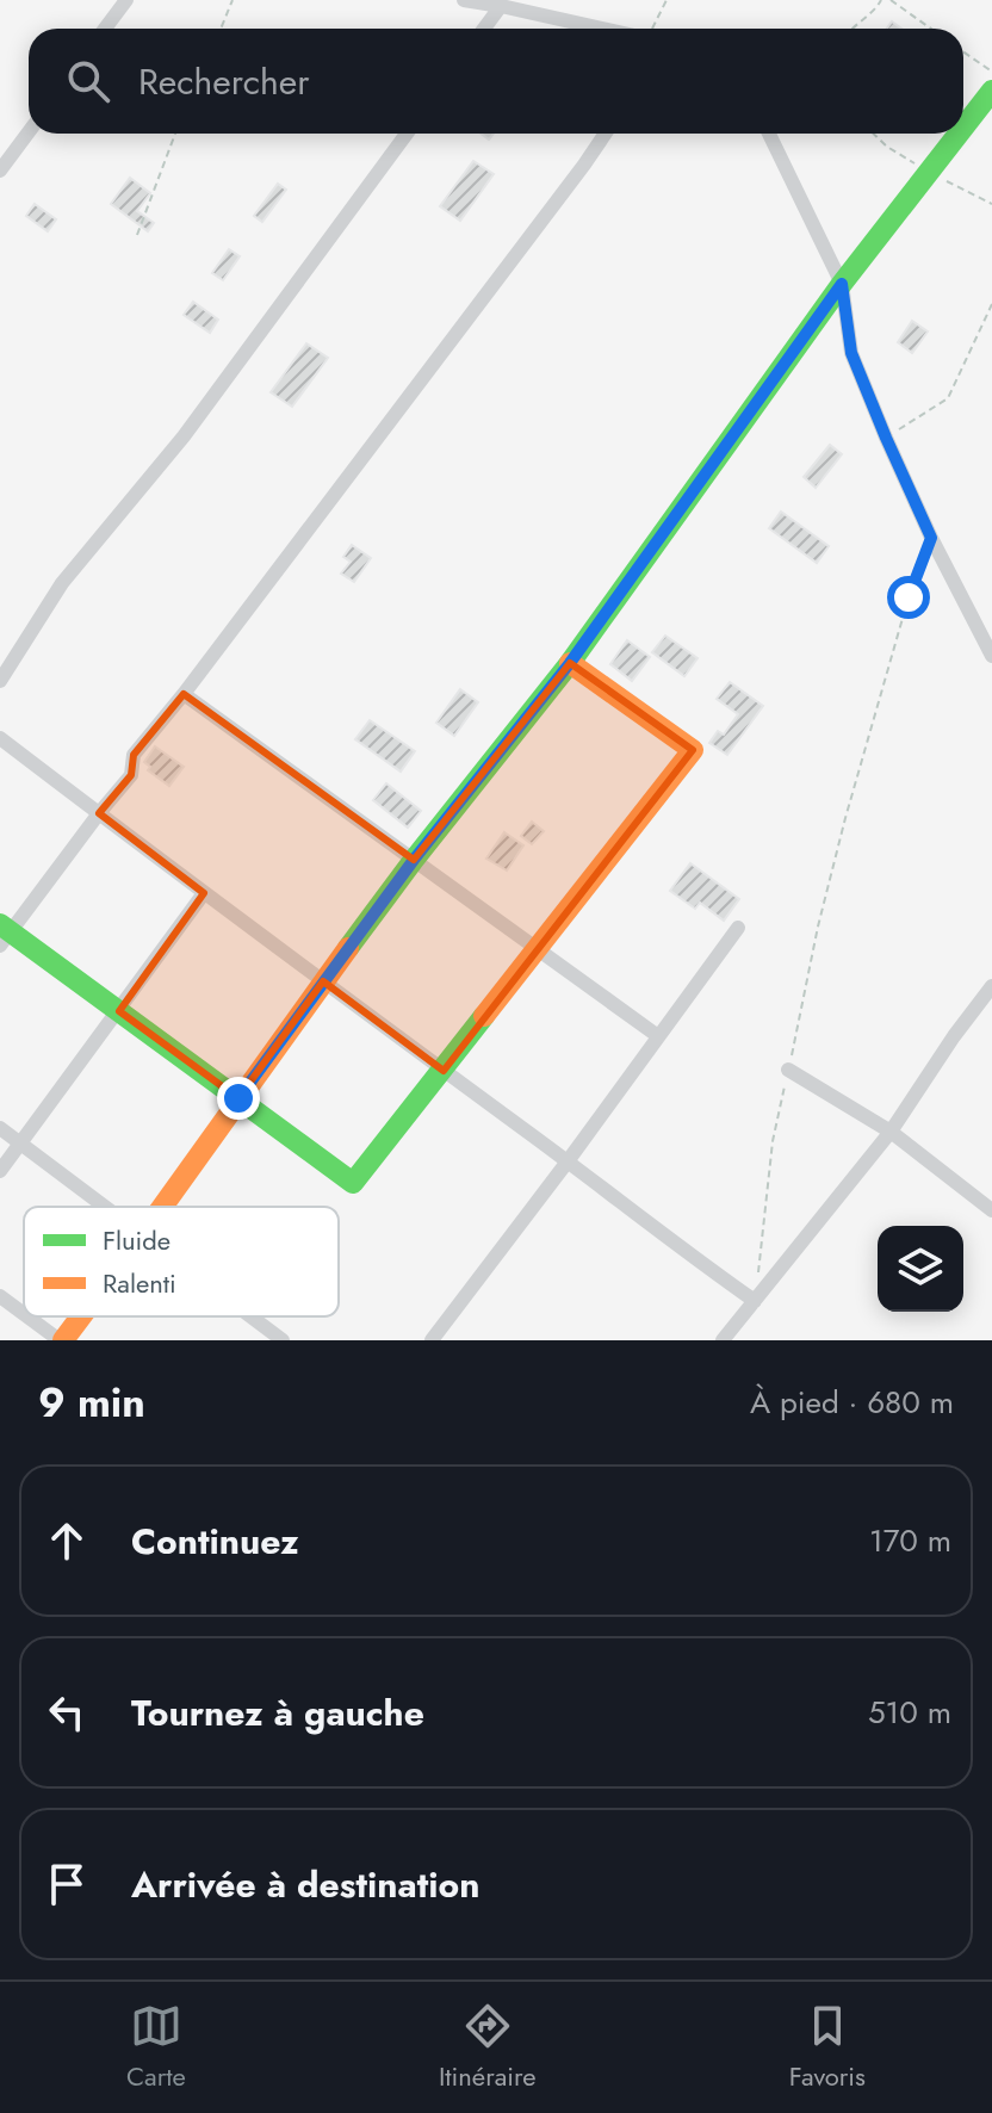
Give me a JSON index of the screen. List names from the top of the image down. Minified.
{"legend":["Fluide","Ralenti"],"page":{"search":"Rechercher","heading":["9 min","À pied · 680 m"],"list":[["Continuez","170 m"],["Tournez à gauche","510 m"],"Arrivée à destination"],"nav":["Carte","Itinéraire","Favoris"]}}
